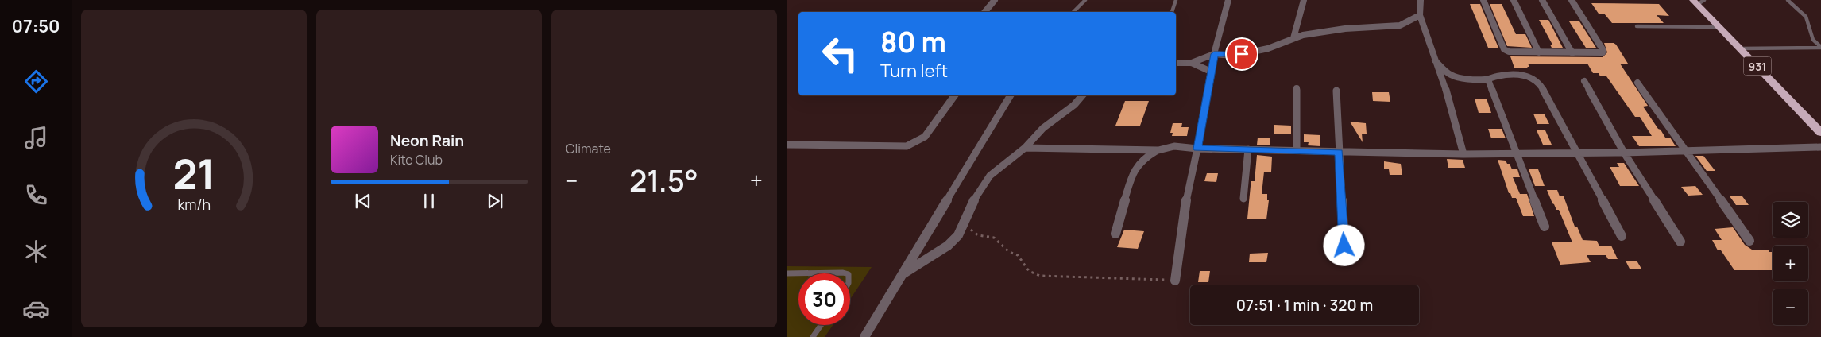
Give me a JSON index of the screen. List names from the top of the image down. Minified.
{"streets":{"highway":["931"]},"page":{"tabs":"07:50","tile":"Climate","turn":["80 m","Turn left"],"song":["Neon Rain","Kite Club"],"heat":["−","21.5°","+"],"map_buttons":["+","−"],"limit":"30","trip":"07:51 · 1 min · 320 m","gauge":["21","km/h"]}}
